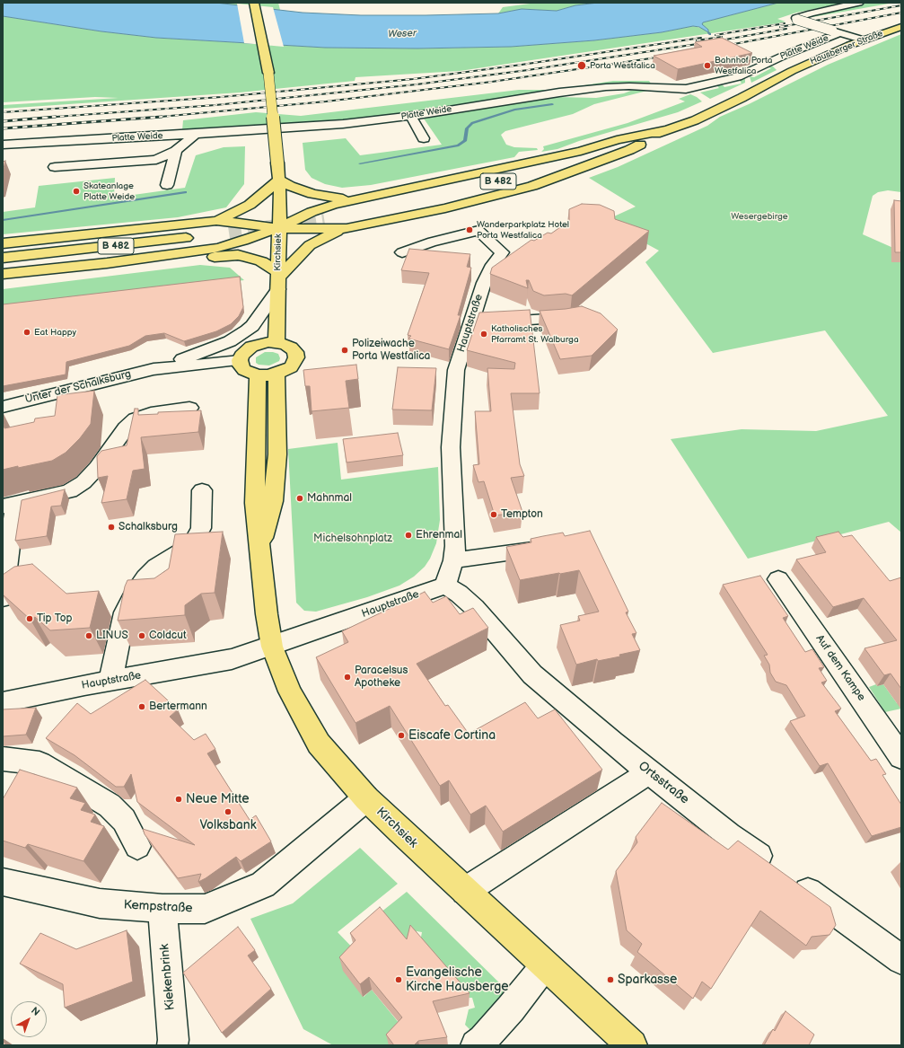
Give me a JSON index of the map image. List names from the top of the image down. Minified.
{"streets":{"main road":["Hausberger Straße","B 482","Kirchsiek"],"street":["Platte Weide","Hauptstraße","Unter der Schalksburg","Auf dem Kampe","Ortsstraße","Kempstraße","Kiekenbrink"]},"crossings":[["Hausberger Straße","B 482"],["Kirchsiek","Hauptstraße"],["Kirchsiek","Unter der Schalksburg"],["Kirchsiek","Kempstraße"],["Hauptstraße","Ortsstraße"],["Kempstraße","Kiekenbrink"]],"water":["Weser"],"parks":["Wesergebirge","Michelsohnplatz"],"places":["Porta Westfalica","Bahnhof Porta Westfalica","Skateanlage Platte Weide","Wanderparkplatz Hotel Porta Westfalica","Eat Happy","Katholisches Pfarramt St. Walburga","Polizeiwache Porta Westfalica","Mahnmal","Tempton","Schalksburg","Ehrenmal","Tip Top","LINUS","Coldcut","Paracelsus Apotheke","Bertermann","Eiscafe Cortina","Neue Mitte","Volksbank","Evangelische Kirche Hausberge","Sparkasse"],"north":"top right"}
